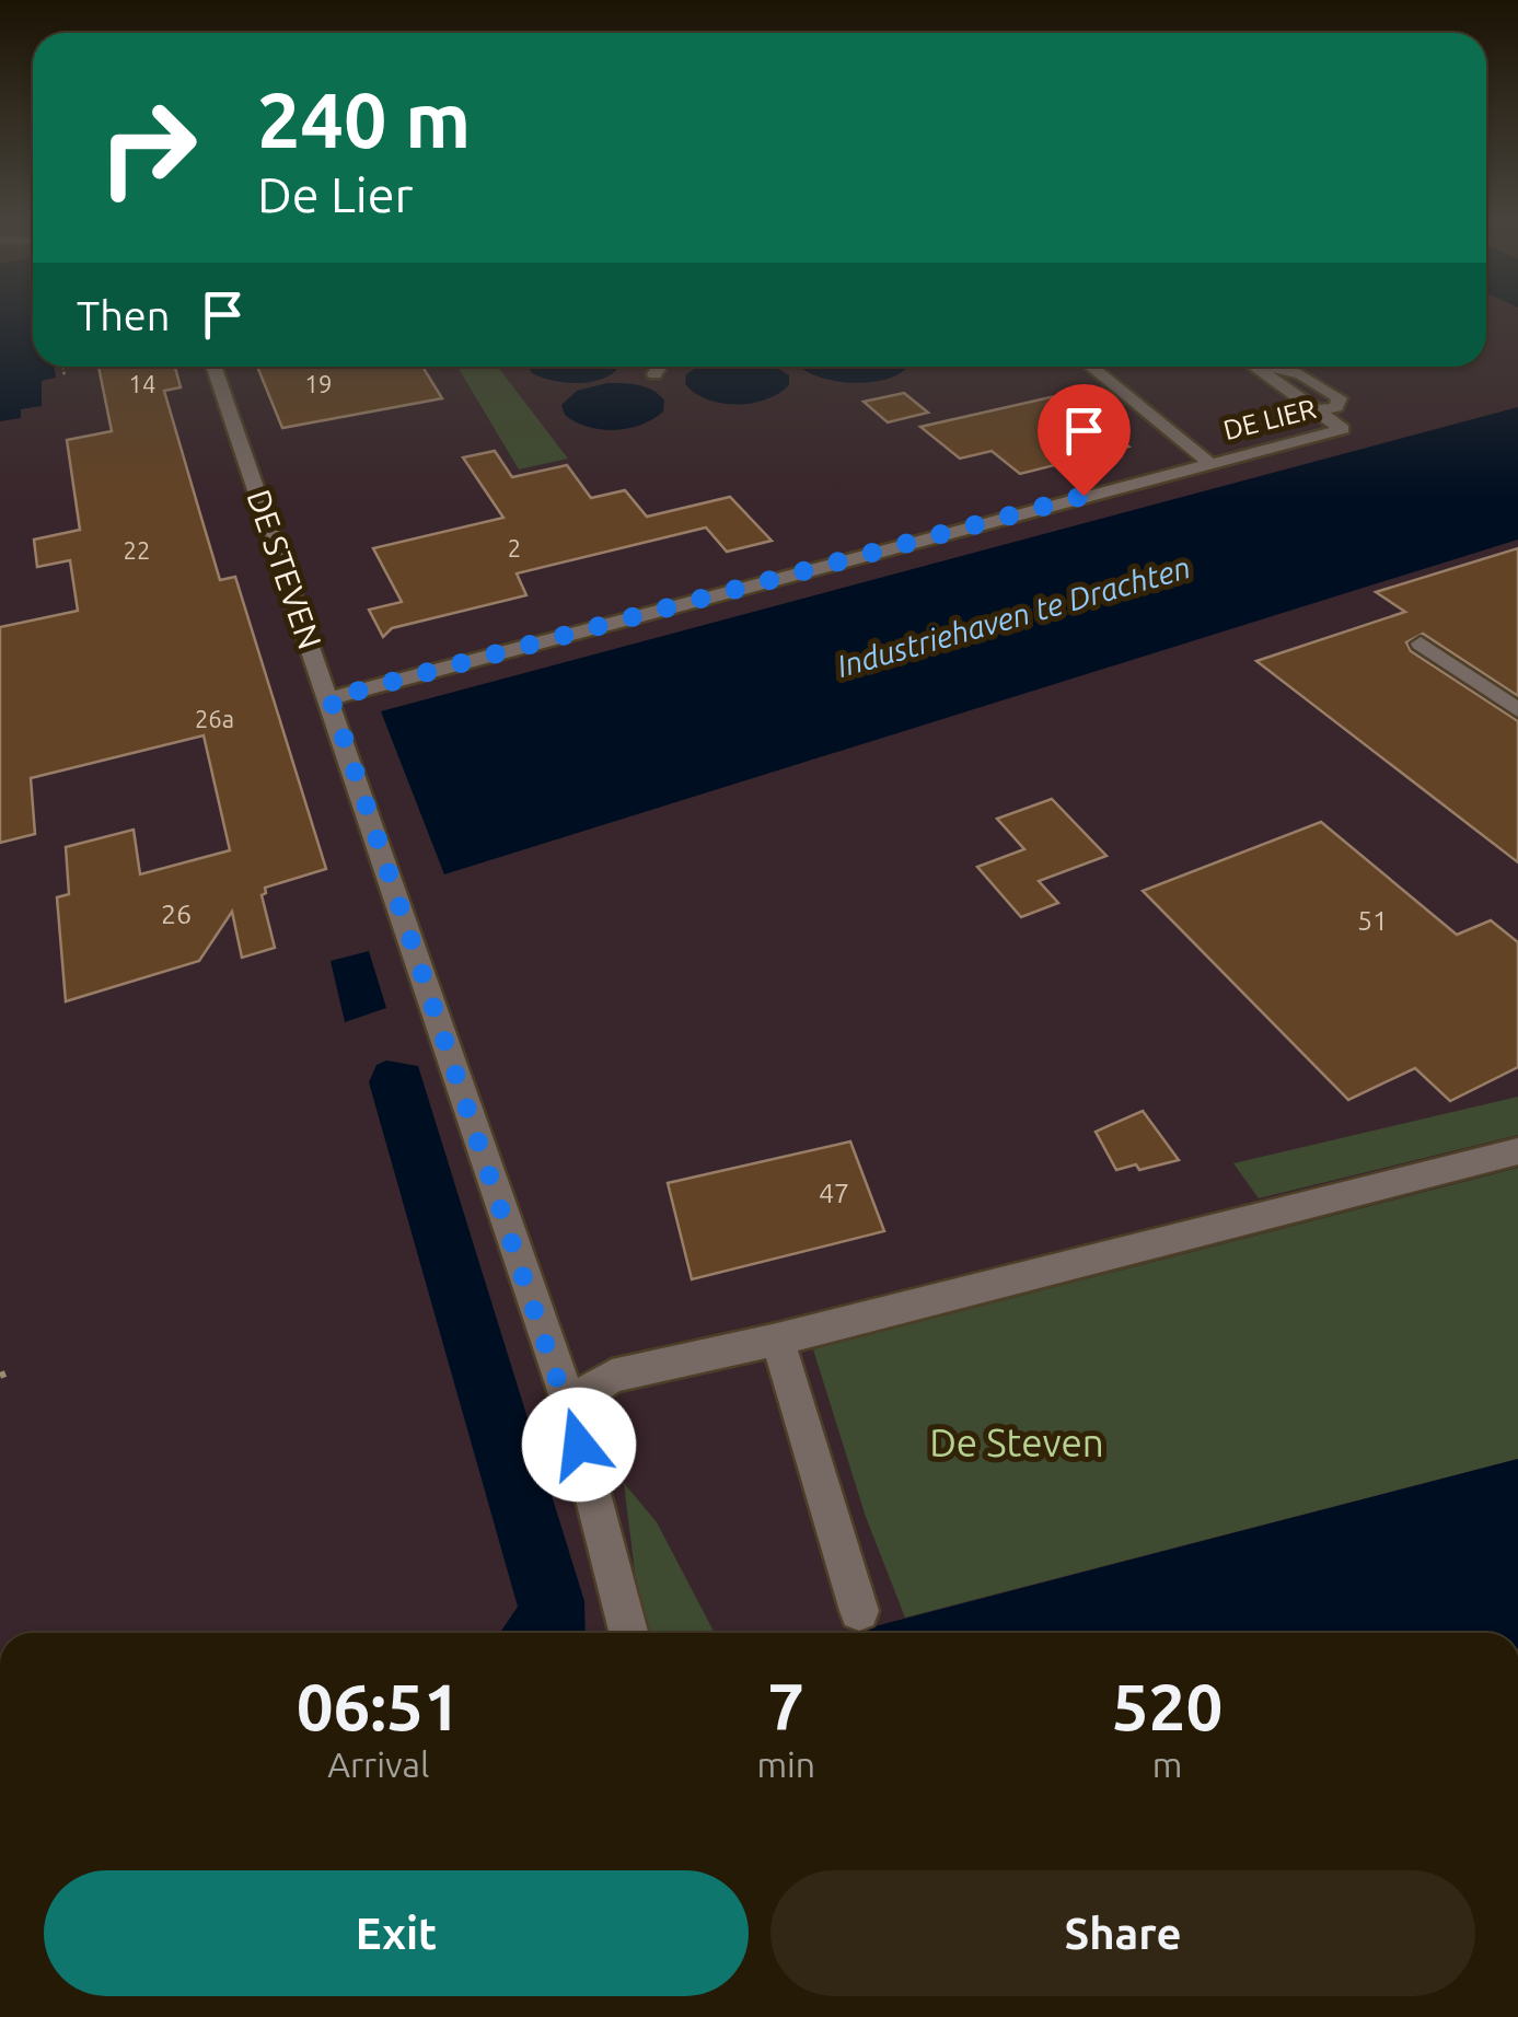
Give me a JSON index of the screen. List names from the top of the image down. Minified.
{"streets":{"street":["DE LIER","DE STEVEN"]},"crossings":[["DE LIER","DE STEVEN"]],"water":["Industriehaven te Drachten"],"parks":["De Steven"],"house_numbers":["14","19","2","22","26a","26","51","47"],"page":{"turn":["240 m","De Lier"],"then":"Then","eta":["06:51","Arrival","7","min","520","m"],"buttons":["Exit","Share"]}}
